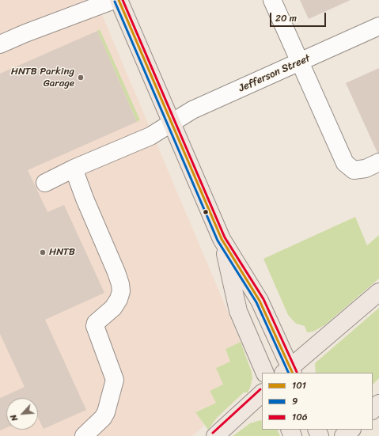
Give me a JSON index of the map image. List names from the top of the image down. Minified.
{"streets":{"street":["Jefferson Street"]},"places":["HNTB Parking Garage","HNTB"],"lines":["transit line 101","transit line 106","transit line 9"],"legend":["101","9","106"],"scale_bar":"20 m","north":"bottom left"}
